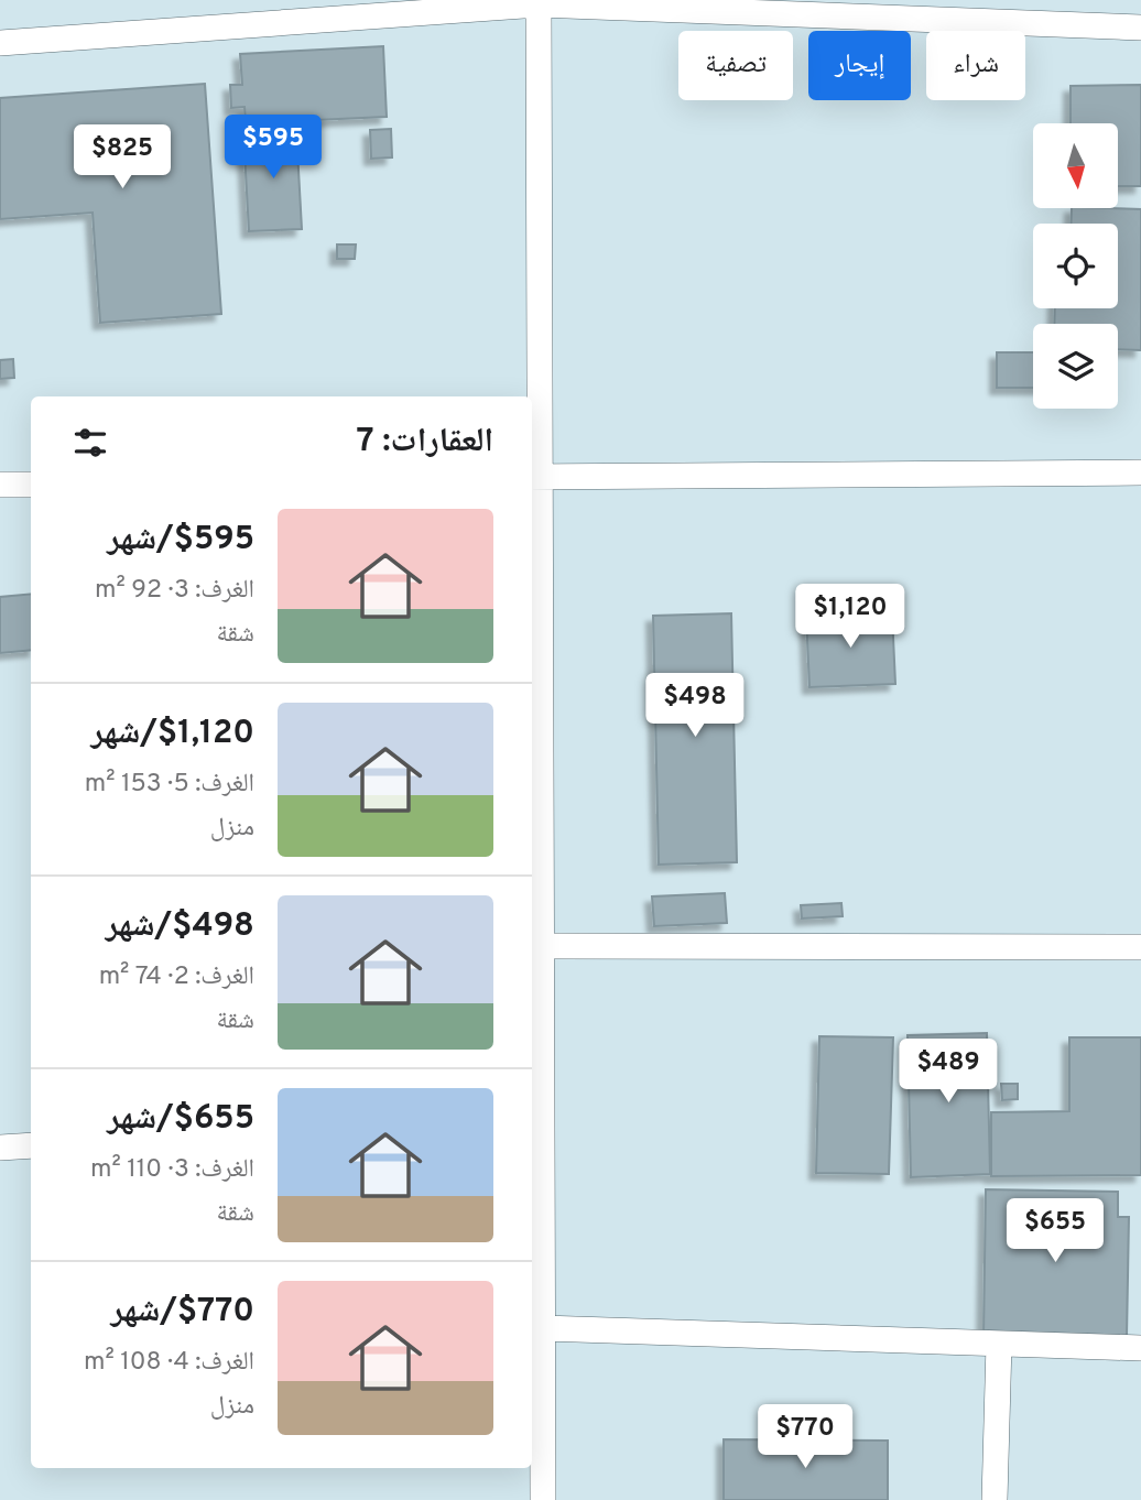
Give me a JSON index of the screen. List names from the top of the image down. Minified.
{"north":"bottom","page":{"chip":["شراء","إيجار","تصفية"],"price":["$595","$825","$1,120","$498","$489","$655","$770"],"heading":"العقارات: 7","list":[{"name":"$595/شهر","note":"الغرف: 3 · 92 m² · شقة"},{"name":"$1,120/شهر","note":"الغرف: 5 · 153 m² · منزل"},{"name":"$498/شهر","note":"الغرف: 2 · 74 m² · شقة"},{"name":"$655/شهر","note":"الغرف: 3 · 110 m² · شقة"},{"name":"$770/شهر","note":"الغرف: 4 · 108 m² · منزل"}]}}
